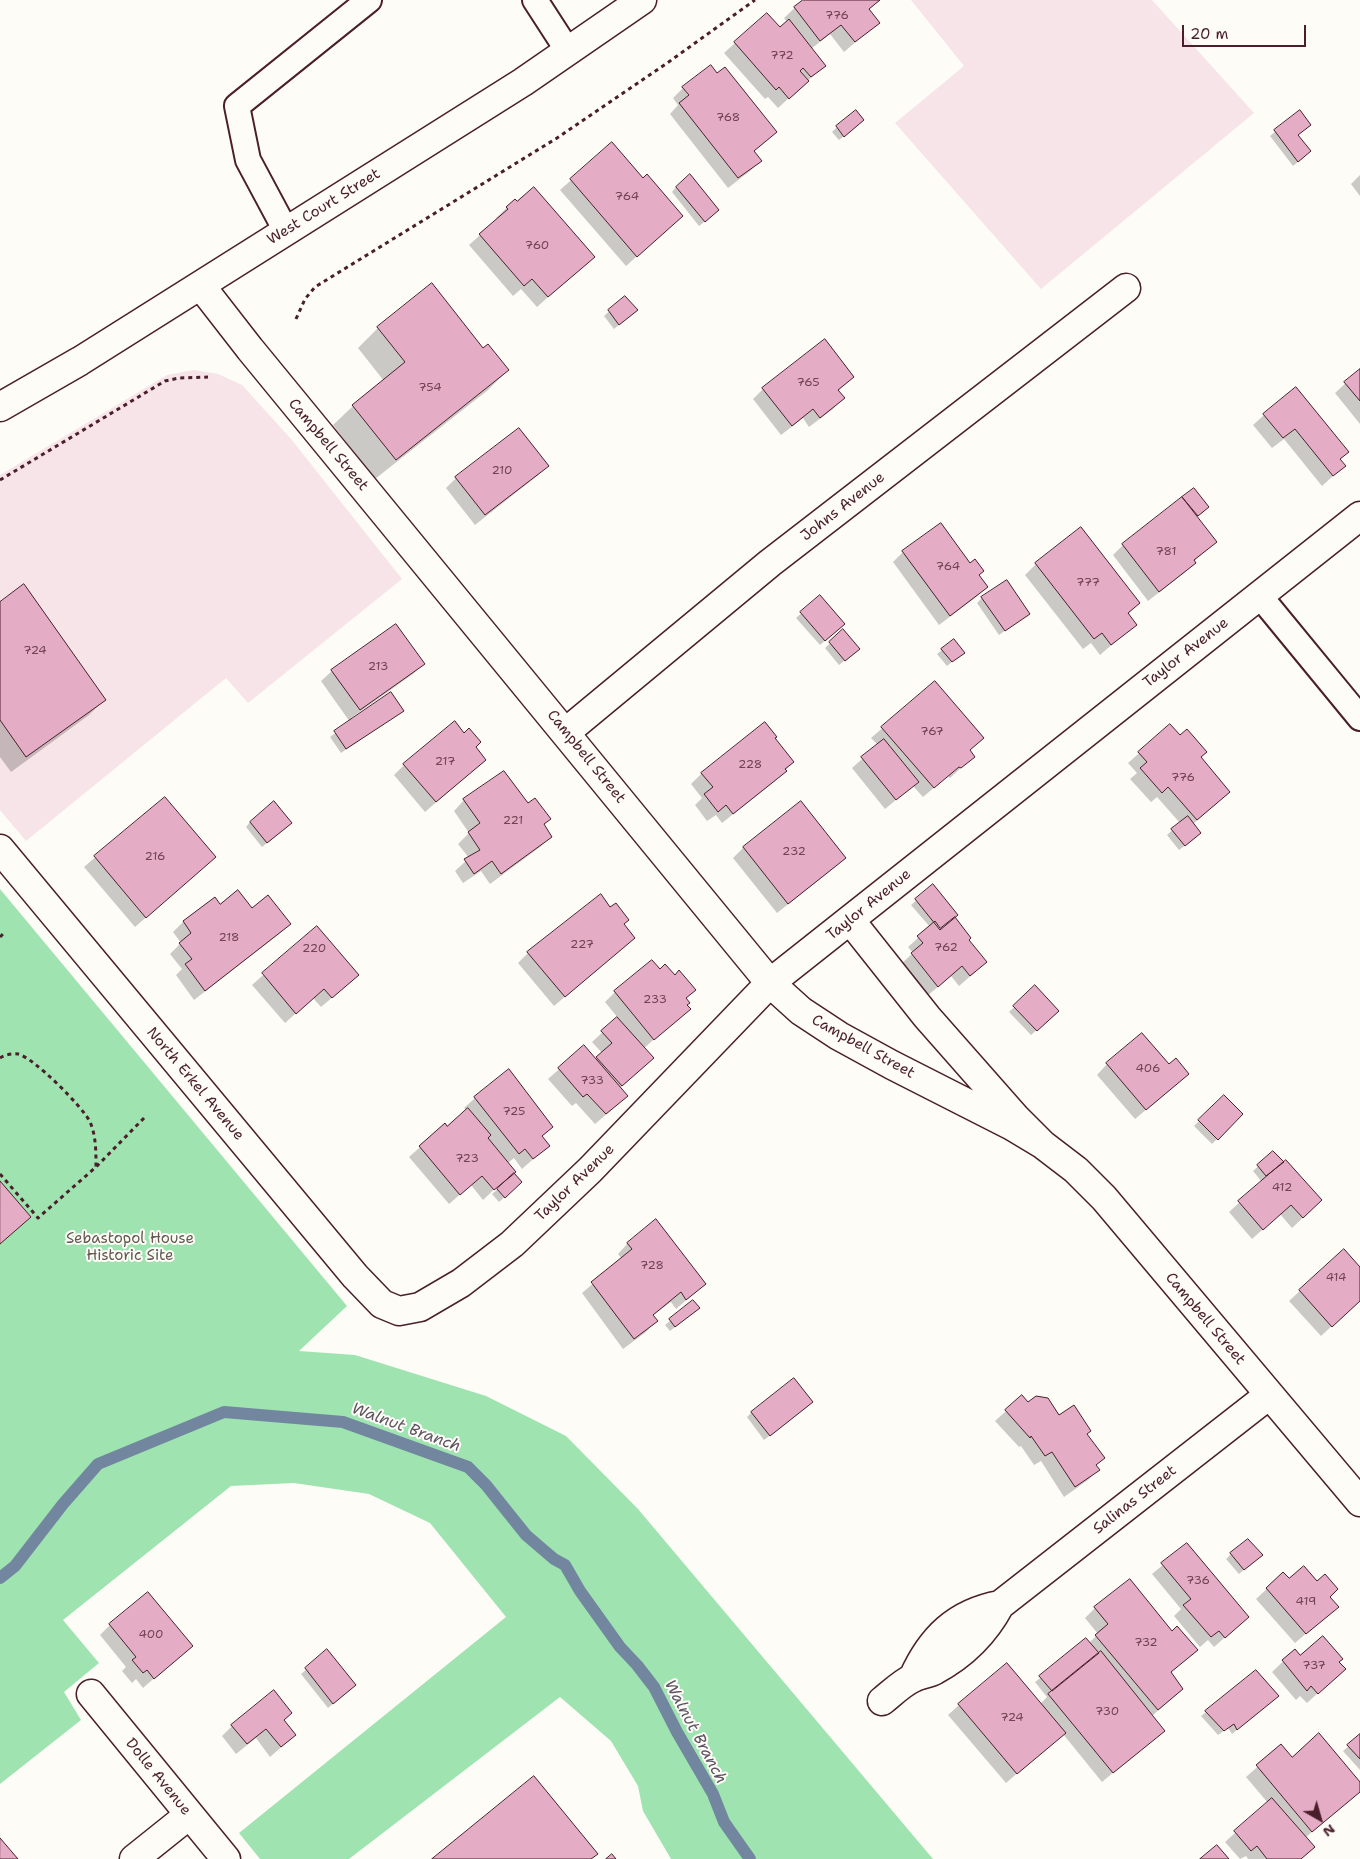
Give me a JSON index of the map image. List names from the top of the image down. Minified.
{"streets":{"street":["West Court Street","Campbell Street","Johns Avenue","Taylor Avenue","North Erkel Avenue","Salinas Street","Dolle Avenue"]},"crossings":[["West Court Street","Campbell Street"],["Campbell Street","Johns Avenue"],["Campbell Street","Taylor Avenue"],["Campbell Street","Salinas Street"],["Taylor Avenue","North Erkel Avenue"]],"water":["Walnut Branch"],"parks":["Sebastopol House Historic Site"],"house_numbers":["776","772","768","764","760","765","754","210","781","764","777","724","213","767","217","228","776","221","232","216","218","227","762","220","233","406","733","725","723","412","728","414","736","419","400","732","737","730","724"],"scale_bar":"20 m","north":"bottom right"}
